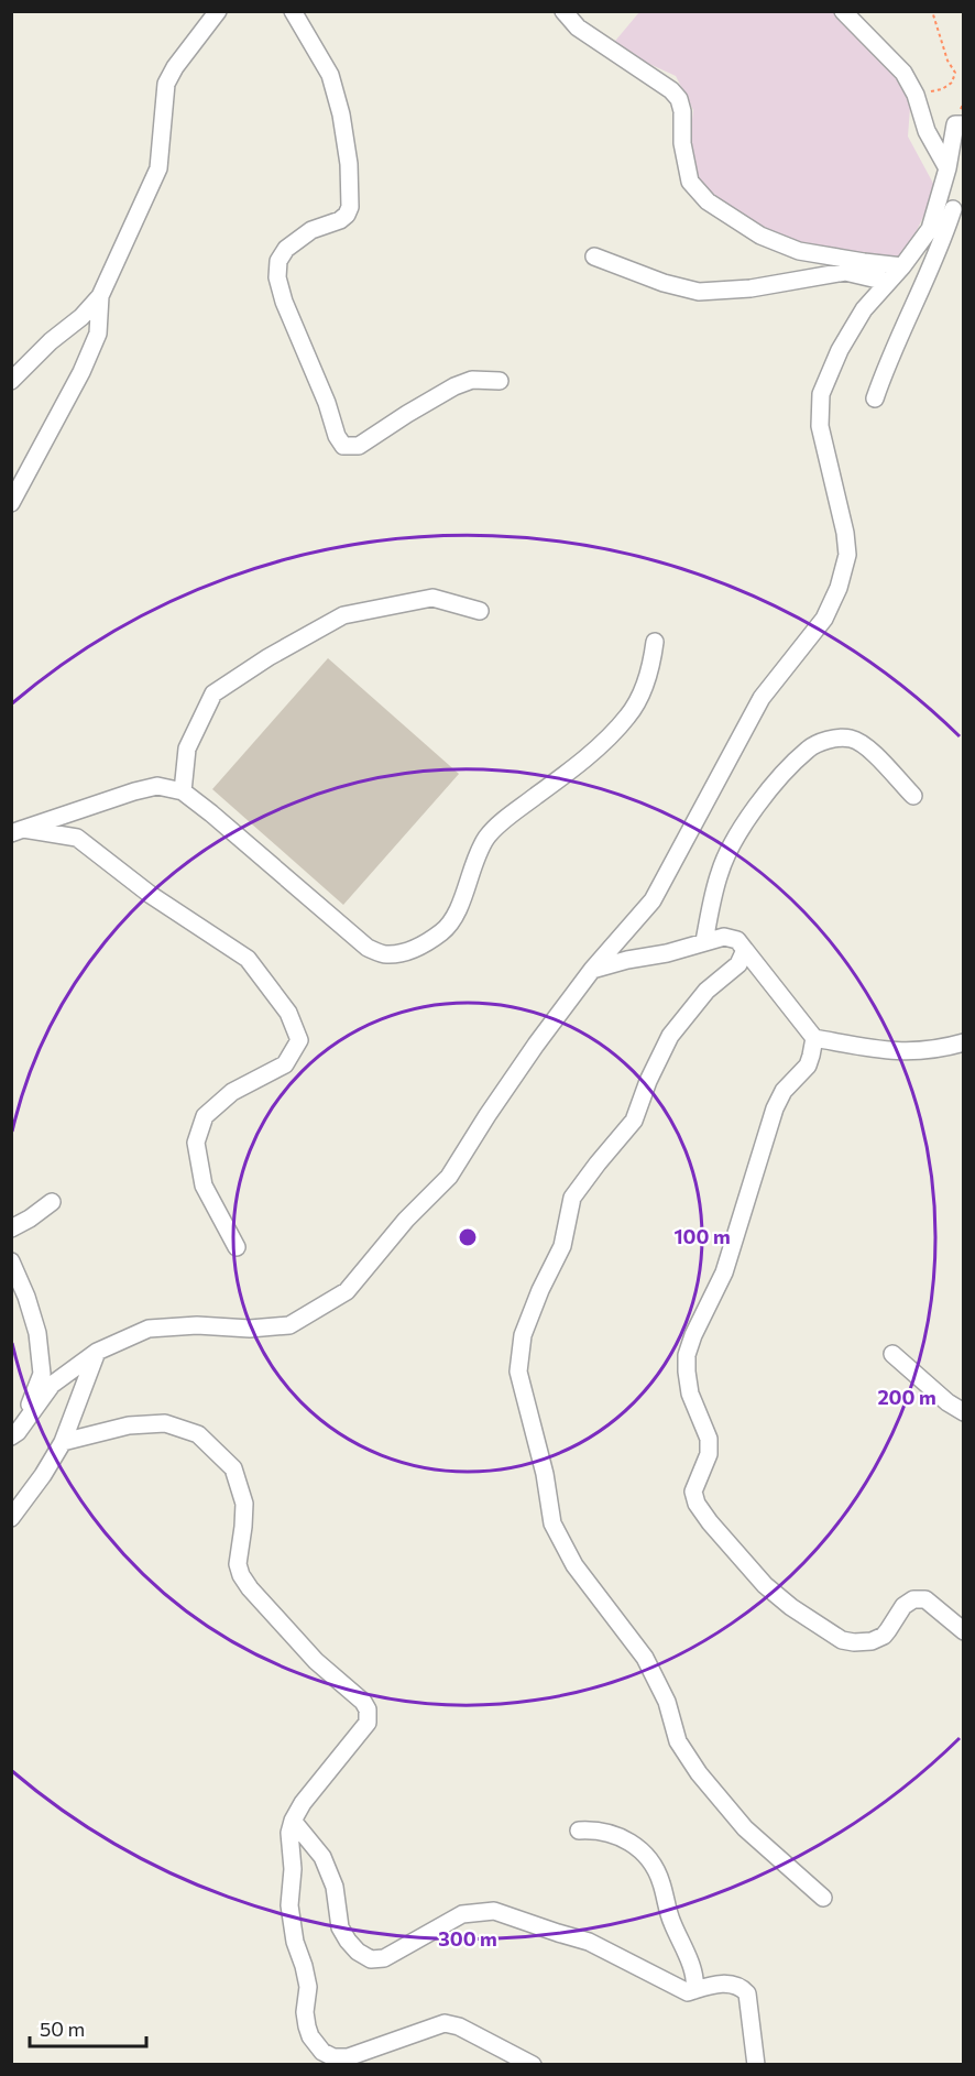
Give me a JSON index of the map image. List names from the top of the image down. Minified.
{"scale_bar":"50 m","rings":["100 m","200 m","300 m"]}
